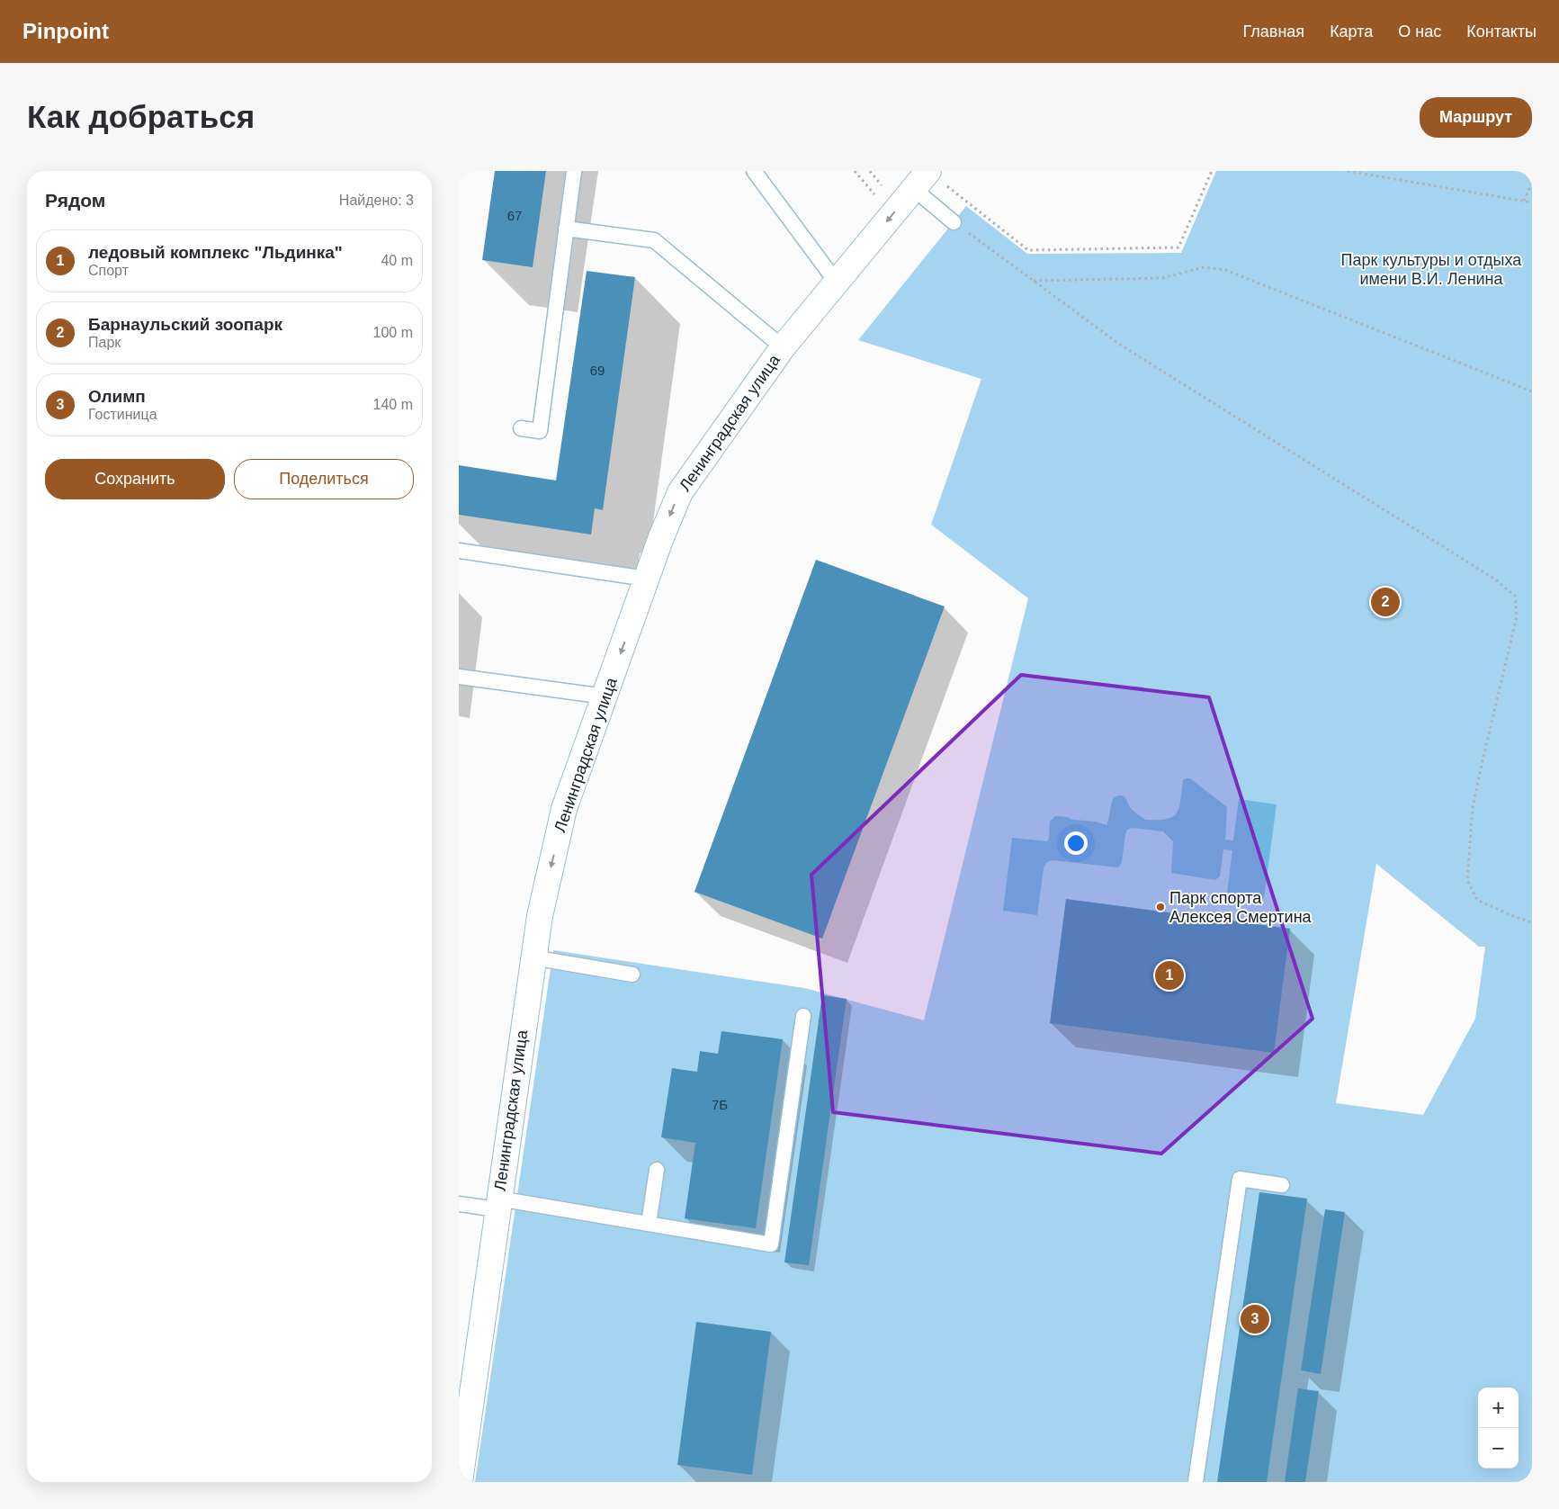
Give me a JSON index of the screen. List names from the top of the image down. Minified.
{"streets":{"street":["Ленинградская улица"]},"one_way":["Ленинградская улица"],"parks":["Парк культуры и отдыха имени В.И. Ленина"],"places":["Парк спорта Алексея Смертина"],"house_numbers":["67","69","7Б"],"page":{"header":"Pinpoint","nav":["Главная","Карта","О нас","Контакты"],"buttons":["Маршрут",["Сохранить","Поделиться"]],"title":"Как добраться","heading":["Рядом","Найдено: 3"],"list":[{"mark":"1","name":"ледовый комплекс \"Льдинка\"","note":"Спорт","value":"40 m"},{"mark":"2","name":"Барнаульский зоопарк","note":"Парк","value":"100 m"},{"mark":"3","name":"Олимп","note":"Гостиница","value":"140 m"}],"pins":["2","1","3"],"map_buttons":["+","−"]}}
